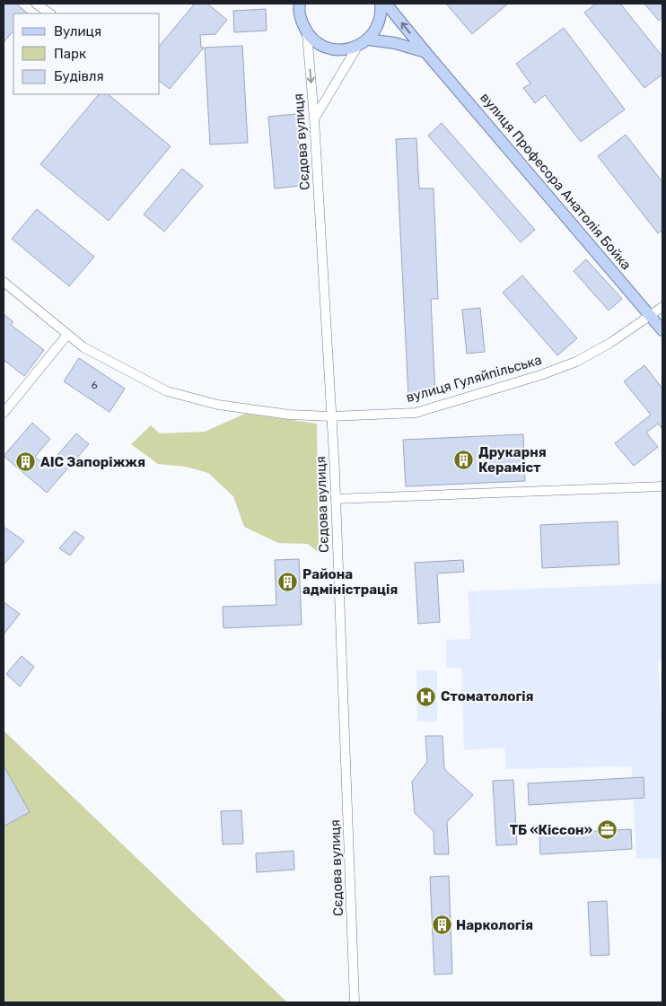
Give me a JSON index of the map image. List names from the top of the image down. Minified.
{"streets":{"main road":["вулиця Професора Анатолія Бойка"],"street":["Сєдова вулиця","вулиця Гуляйпільська"]},"crossings":[["Сєдова вулиця","вулиця Гуляйпільська"],["вулиця Професора Анатолія Бойка","вулиця Гуляйпільська"]],"places":{"building":["Друкарня Кераміст","АІС Запоріжжя","Района адміністрація","Наркологія"],"hospital":["Стоматологія"],"office":["ТБ «Кіссон»"]},"house_numbers":["6"],"legend":["Вулиця","Парк","Будівля"]}
